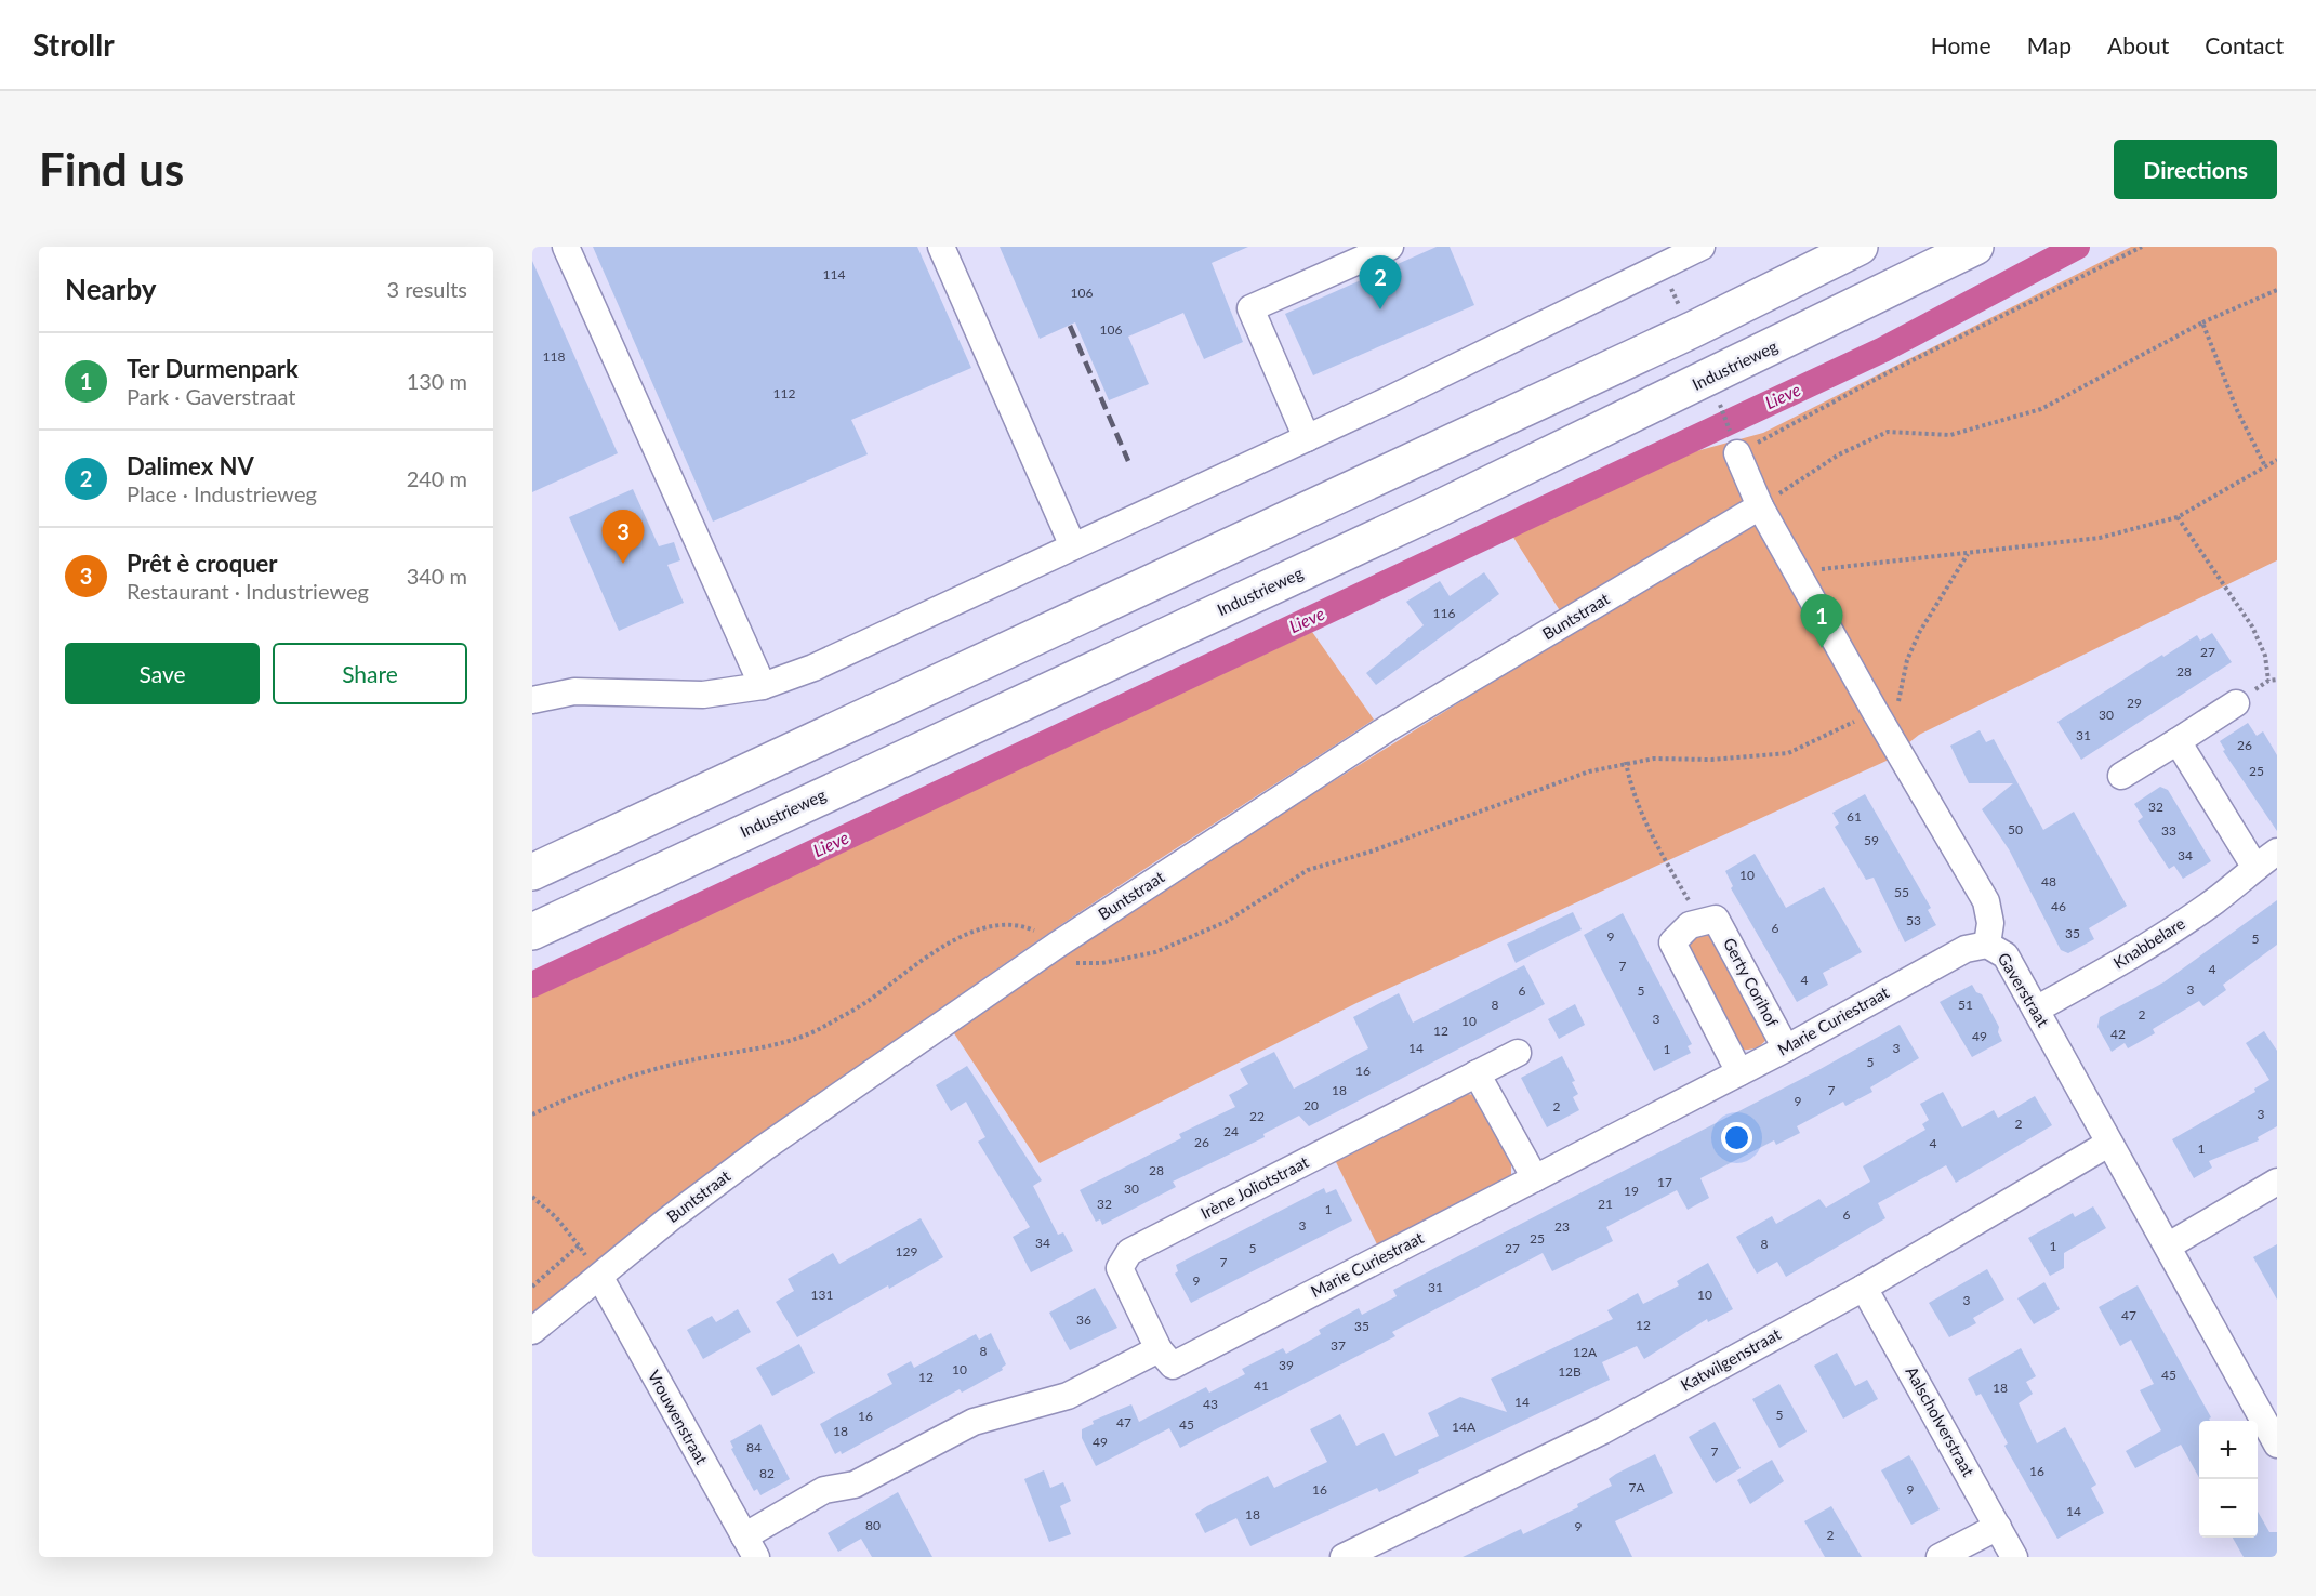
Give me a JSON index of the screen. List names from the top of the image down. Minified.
{"streets":{"highway":["Industrieweg"],"street":["Buntstraat","Knabbelare","Gerty Corihof","Gaverstraat","Marie Curiestraat","Irène Joliotstraat","Katwilgenstraat","Vrouwenstraat","Aalscholverstraat"]},"crossings":[["Buntstraat","Gaverstraat"],["Buntstraat","Vrouwenstraat"],["Knabbelare","Gaverstraat"],["Gerty Corihof","Marie Curiestraat"],["Gaverstraat","Marie Curiestraat"],["Gaverstraat","Katwilgenstraat"],["Marie Curiestraat","Irène Joliotstraat"],["Katwilgenstraat","Aalscholverstraat"]],"water":["Lieve"],"house_numbers":["114","106","106","118","112","116","27","28","29","30","31","26","25","32","61","50","33","59","34","10","48","55","46","53","6","35","9","5","7","4","4","3","6","5","8","51","2","3","10","12","42","49","14","3","1","5","16","18","7","9","20","2","3","22","2","24","26","4","1","28","17","30","19","32","21","1","6","3","23","25","34","8","1","5","27","129","7","9","31","131","10","3","47","36","12","35","37","8","12A","39","10","12B","45","12","41","18","14","43","5","16","47","45","14A","18","49","84","7","16","82","7A","16","9","14","18","80","9","2"],"page":{"header":"Strollr","nav":["Home","Map","About","Contact"],"buttons":["Directions",["Save","Share"]],"title":"Find us","heading":["Nearby","3 results"],"pins":["2","3","1"],"list":[{"mark":"1","name":"Ter Durmenpark","note":"Park · Gaverstraat","value":"130 m"},{"mark":"2","name":"Dalimex NV","note":"Place · Industrieweg","value":"240 m"},{"mark":"3","name":"Prêt è croquer","note":"Restaurant · Industrieweg","value":"340 m"}],"map_buttons":["+","−"]}}
